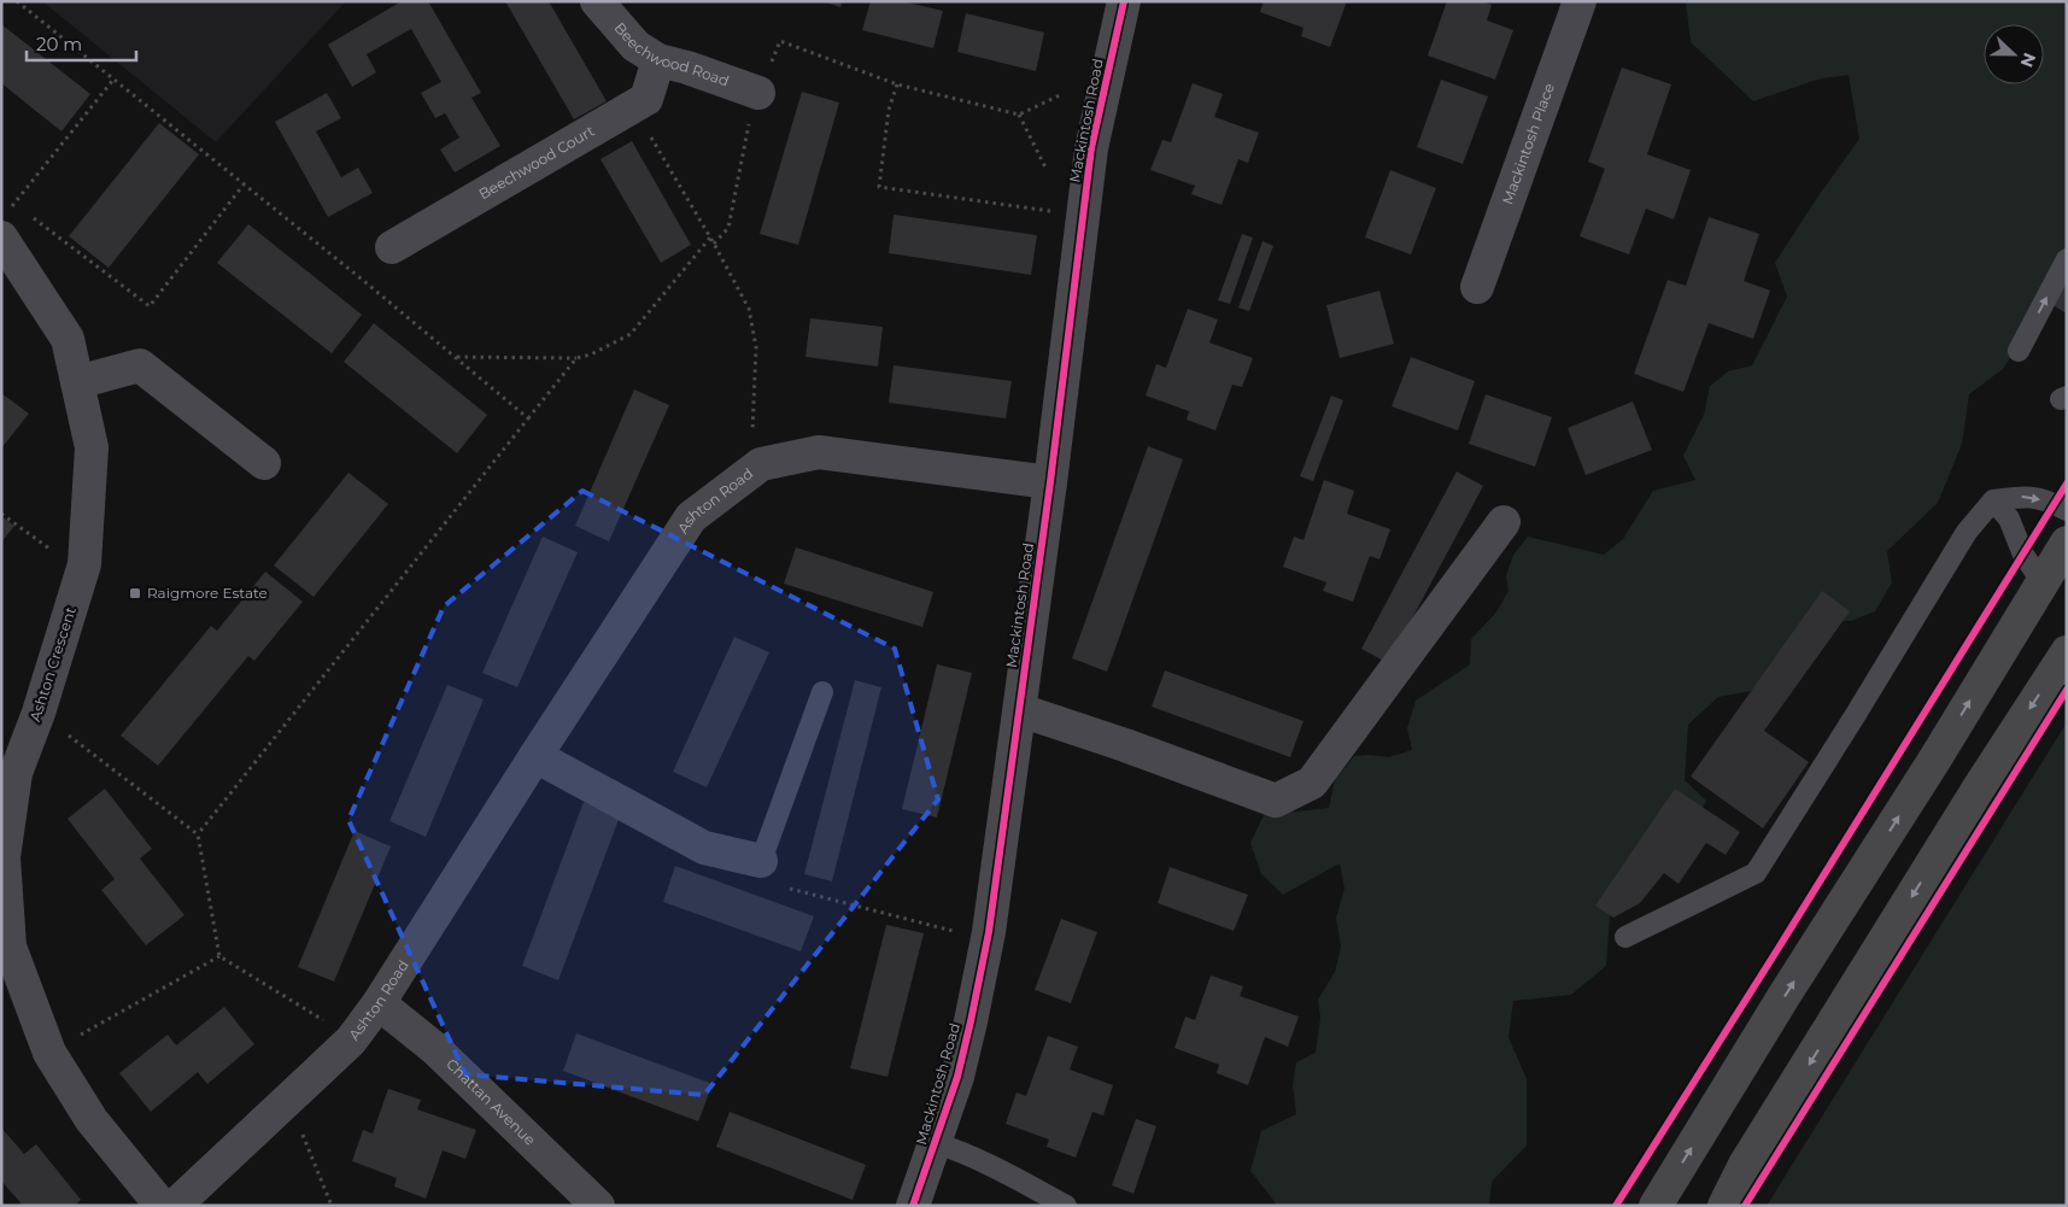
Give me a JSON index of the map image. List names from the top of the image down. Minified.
{"streets":{"street":["Beechwood Road","Mackintosh Road","Mackintosh Place","Beechwood Court","Ashton Road","Ashton Crescent","Chattan Avenue"]},"crossings":[["Beechwood Road","Beechwood Court"],["Mackintosh Road","Ashton Road"],["Ashton Road","Chattan Avenue"]],"places":{"transit":["Raigmore Estate"]},"scale_bar":"20 m","north":"right"}
